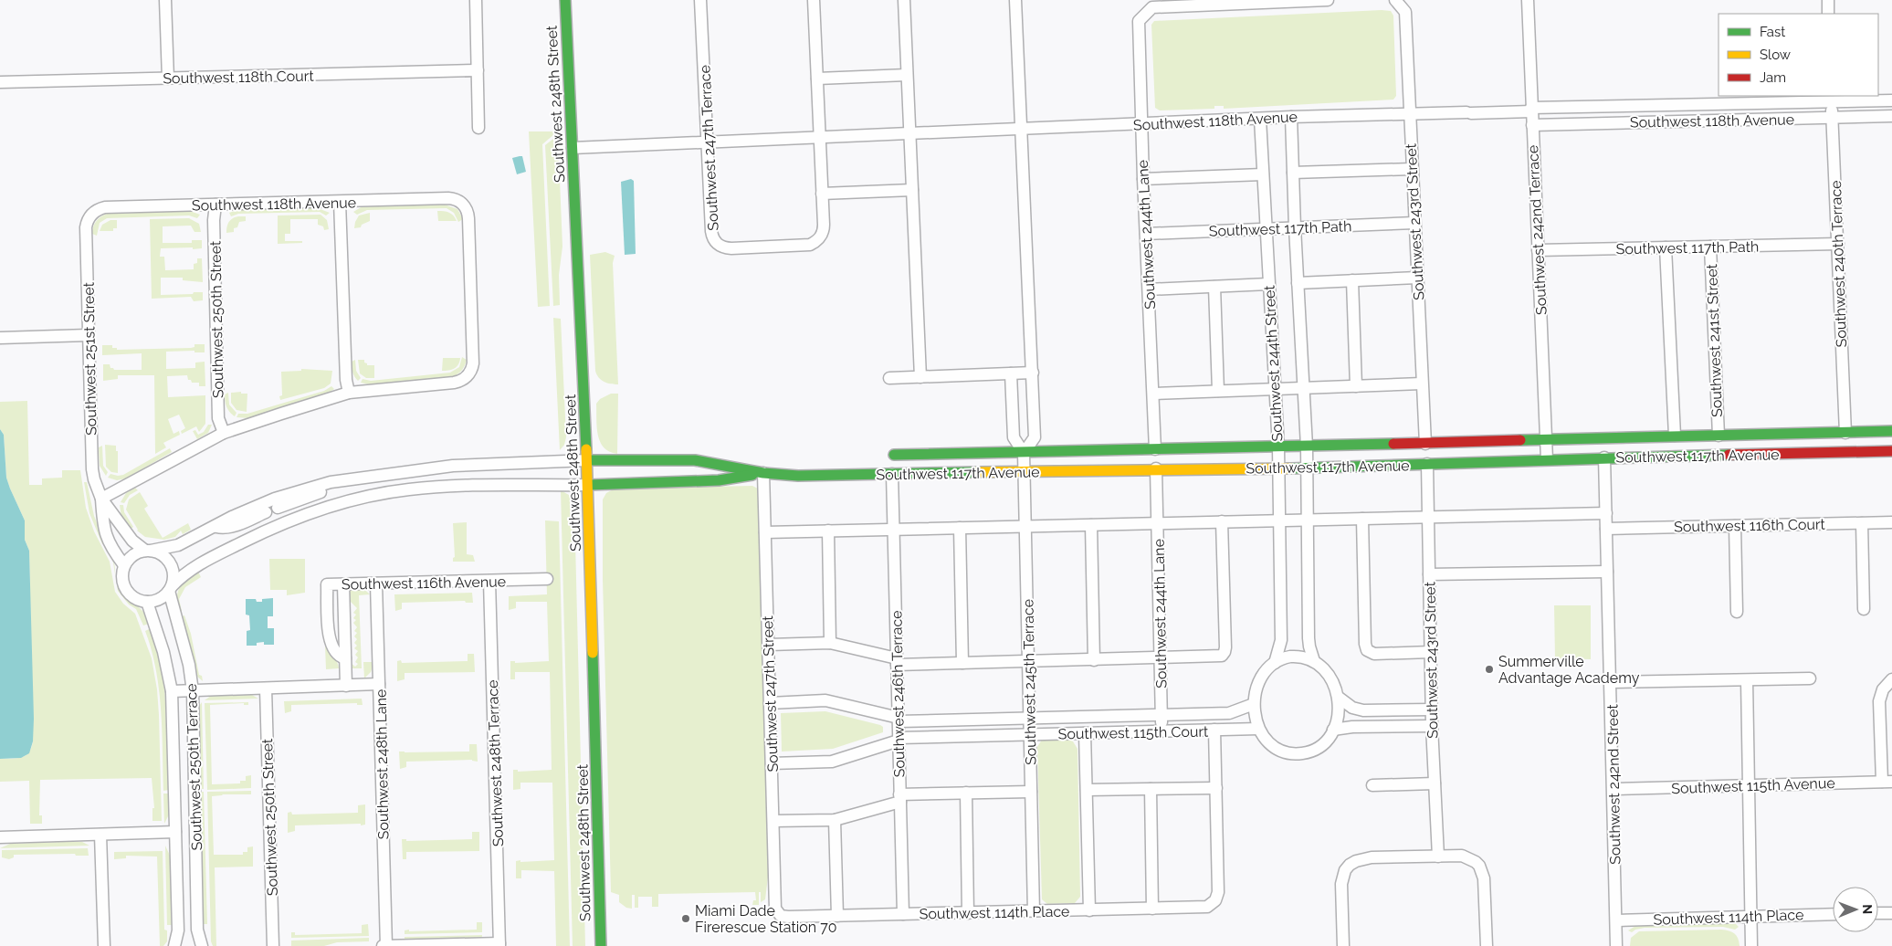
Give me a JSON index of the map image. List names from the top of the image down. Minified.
{"streets":{"street":["Southwest 118th Court","Southwest 248th Street","Southwest 118th Avenue","Southwest 247th Terrace","Southwest 243rd Street","Southwest 117th Path","Southwest 242nd Terrace","Southwest 244th Lane","Southwest 240th Terrace","Southwest 250th Street","Southwest 241st Street","Southwest 251st Street","Southwest 244th Street","Southwest 117th Avenue","Southwest 116th Court","Southwest 116th Avenue","Southwest 245th Terrace","Southwest 247th Street","Southwest 246th Terrace","Southwest 115th Court","Southwest 248th Terrace","Southwest 248th Lane","Southwest 250th Terrace","Southwest 242nd Street","Southwest 115th Avenue","Southwest 114th Place"]},"crossings":[["Southwest 248th Street","Southwest 118th Avenue"],["Southwest 248th Street","Southwest 117th Avenue"],["Southwest 118th Avenue","Southwest 247th Terrace"],["Southwest 118th Avenue","Southwest 243rd Street"],["Southwest 118th Avenue","Southwest 242nd Terrace"],["Southwest 118th Avenue","Southwest 244th Lane"],["Southwest 118th Avenue","Southwest 240th Terrace"],["Southwest 118th Avenue","Southwest 250th Street"],["Southwest 118th Avenue","Southwest 251st Street"],["Southwest 118th Avenue","Southwest 244th Street"],["Southwest 243rd Street","Southwest 117th Path"],["Southwest 243rd Street","Southwest 117th Avenue"],["Southwest 117th Path","Southwest 242nd Terrace"],["Southwest 117th Path","Southwest 244th Lane"],["Southwest 117th Path","Southwest 240th Terrace"],["Southwest 117th Path","Southwest 241st Street"],["Southwest 117th Path","Southwest 244th Street"],["Southwest 242nd Terrace","Southwest 117th Avenue"],["Southwest 244th Lane","Southwest 117th Avenue"],["Southwest 244th Lane","Southwest 115th Court"],["Southwest 240th Terrace","Southwest 117th Avenue"],["Southwest 241st Street","Southwest 117th Avenue"],["Southwest 251st Street","Southwest 117th Avenue"],["Southwest 251st Street","Southwest 250th Terrace"],["Southwest 244th Street","Southwest 117th Avenue"],["Southwest 244th Street","Southwest 115th Court"],["Southwest 117th Avenue","Southwest 245th Terrace"],["Southwest 117th Avenue","Southwest 247th Street"],["Southwest 117th Avenue","Southwest 246th Terrace"],["Southwest 117th Avenue","Southwest 250th Terrace"],["Southwest 117th Avenue","Southwest 242nd Street"],["Southwest 116th Court","Southwest 242nd Street"],["Southwest 116th Avenue","Southwest 248th Terrace"],["Southwest 116th Avenue","Southwest 248th Lane"],["Southwest 245th Terrace","Southwest 115th Court"],["Southwest 245th Terrace","Southwest 114th Place"],["Southwest 247th Street","Southwest 115th Court"],["Southwest 247th Street","Southwest 114th Place"],["Southwest 246th Terrace","Southwest 115th Court"],["Southwest 246th Terrace","Southwest 114th Place"],["Southwest 242nd Street","Southwest 115th Avenue"],["Southwest 242nd Street","Southwest 114th Place"]],"places":["Summerville Advantage Academy","Miami Dade Firerescue Station 70"],"legend":["Fast","Slow","Jam"],"north":"right"}
